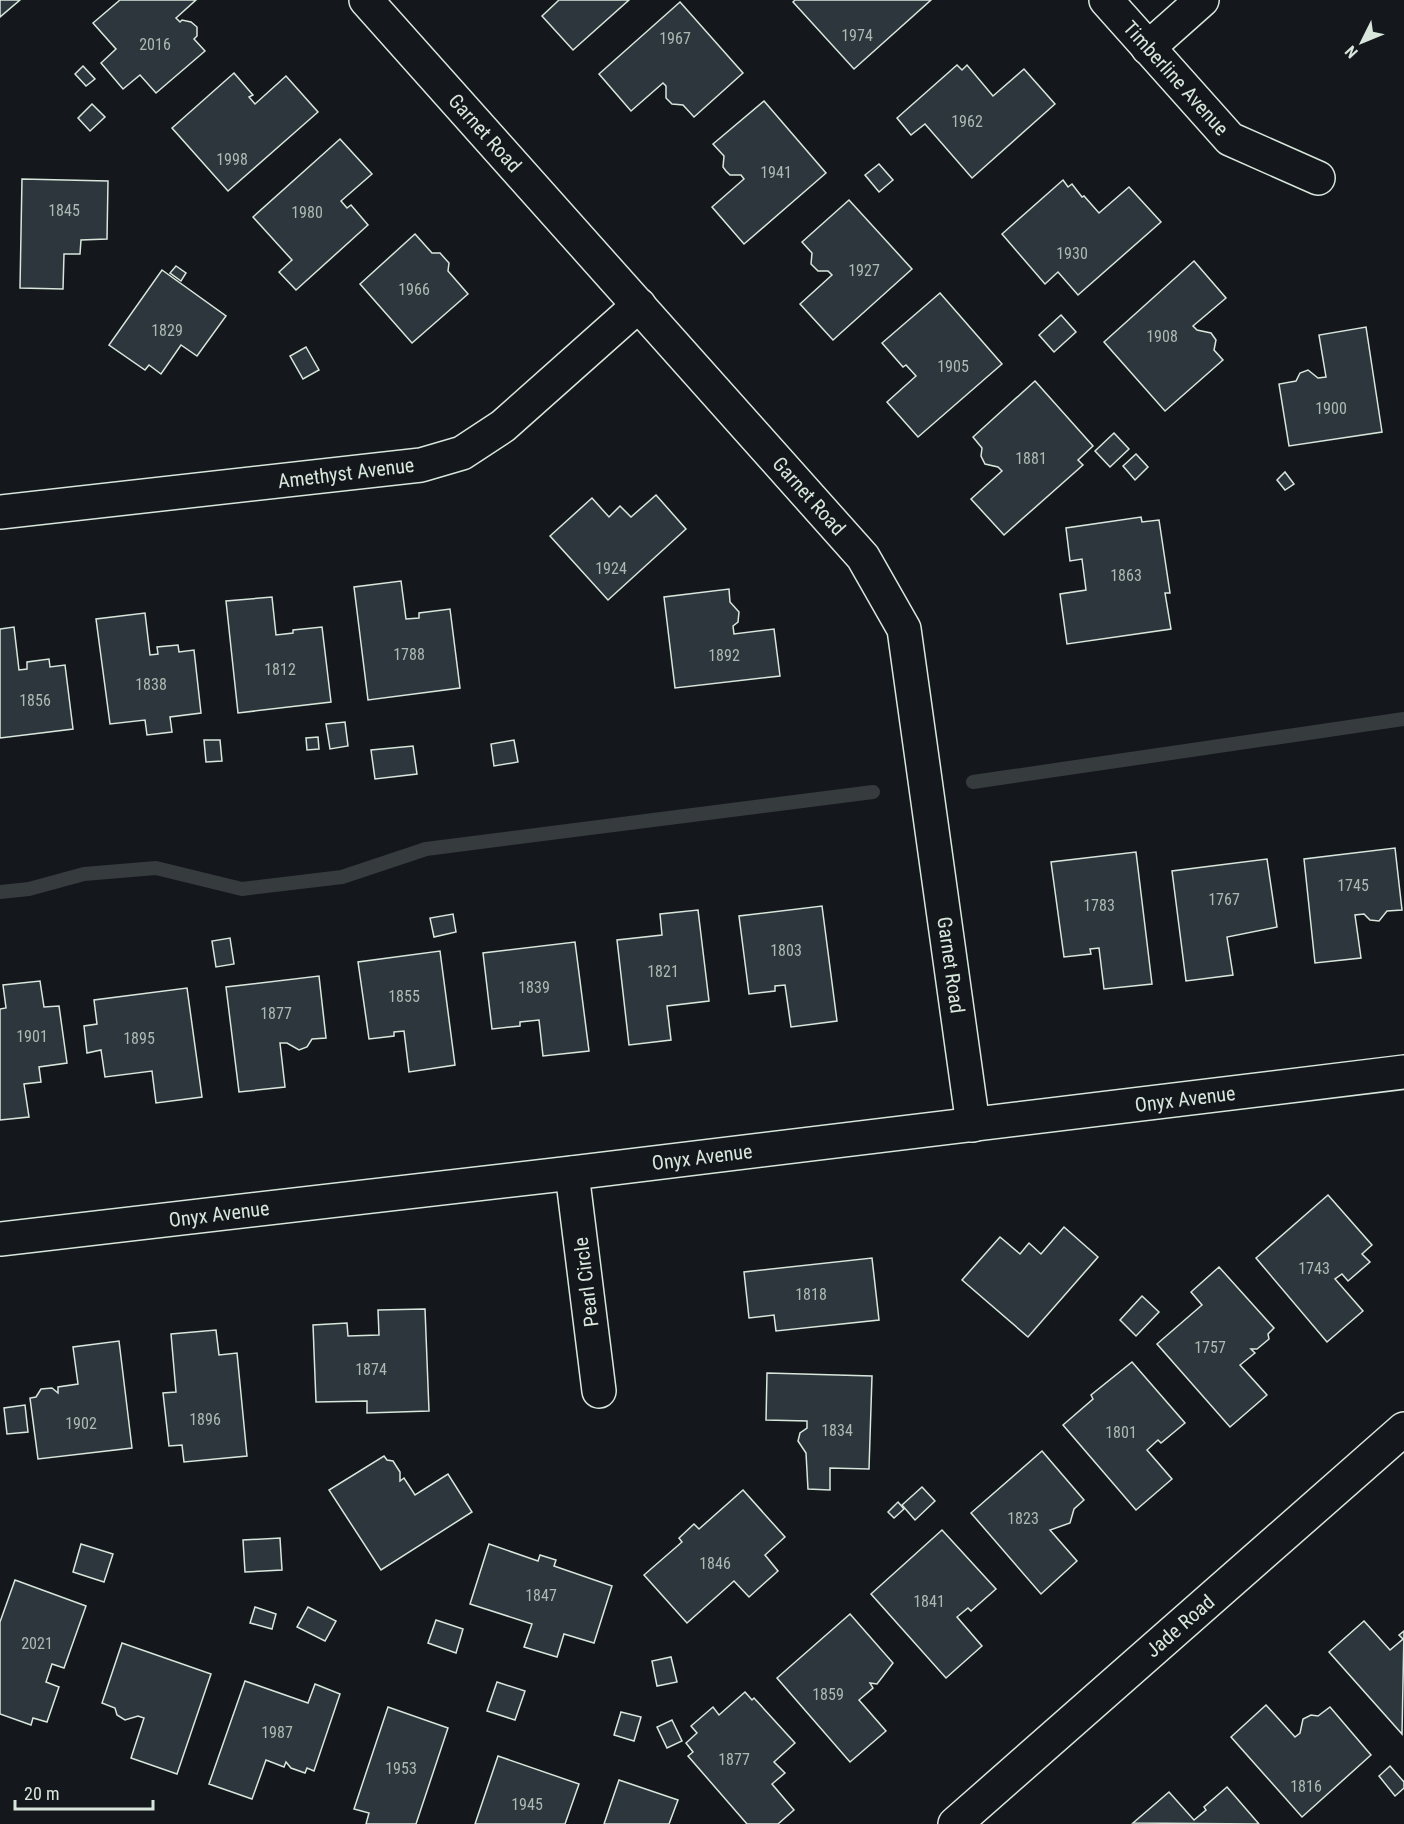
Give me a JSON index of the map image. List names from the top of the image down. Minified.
{"streets":{"street":["Timberline Avenue","Garnet Road","Amethyst Avenue","Onyx Avenue","Pearl Circle","Jade Road"]},"crossings":[["Garnet Road","Amethyst Avenue"],["Garnet Road","Onyx Avenue"],["Onyx Avenue","Pearl Circle"]],"house_numbers":["1974","1967","2016","1962","1998","1941","1845","1980","1930","1927","1966","1829","1908","1905","1900","1881","1924","1863","1788","1892","1812","1838","1856","1745","1767","1783","1803","1821","1839","1855","1877","1901","1895","1743","1818","1757","1874","1896","1902","1834","1801","1823","1846","1847","1841","2021","1859","1987","1877","1953","1816","1945"],"scale_bar":"20 m","north":"bottom left"}
